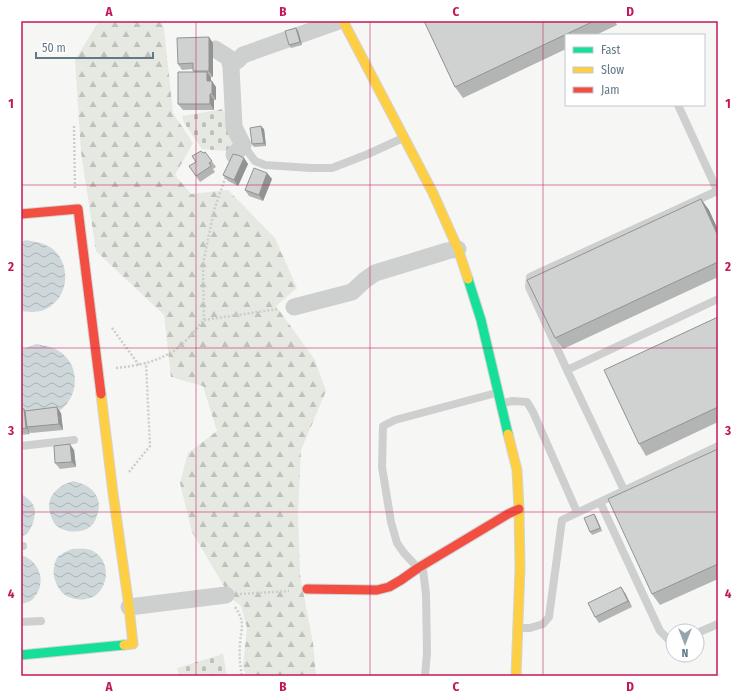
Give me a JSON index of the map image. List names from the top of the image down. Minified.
{"legend":["Fast","Slow","Jam"],"scale_bar":"50 m","north":"bottom","grid":{"columns":["A","B","C","D"],"rows":["1","2","3","4"]}}
